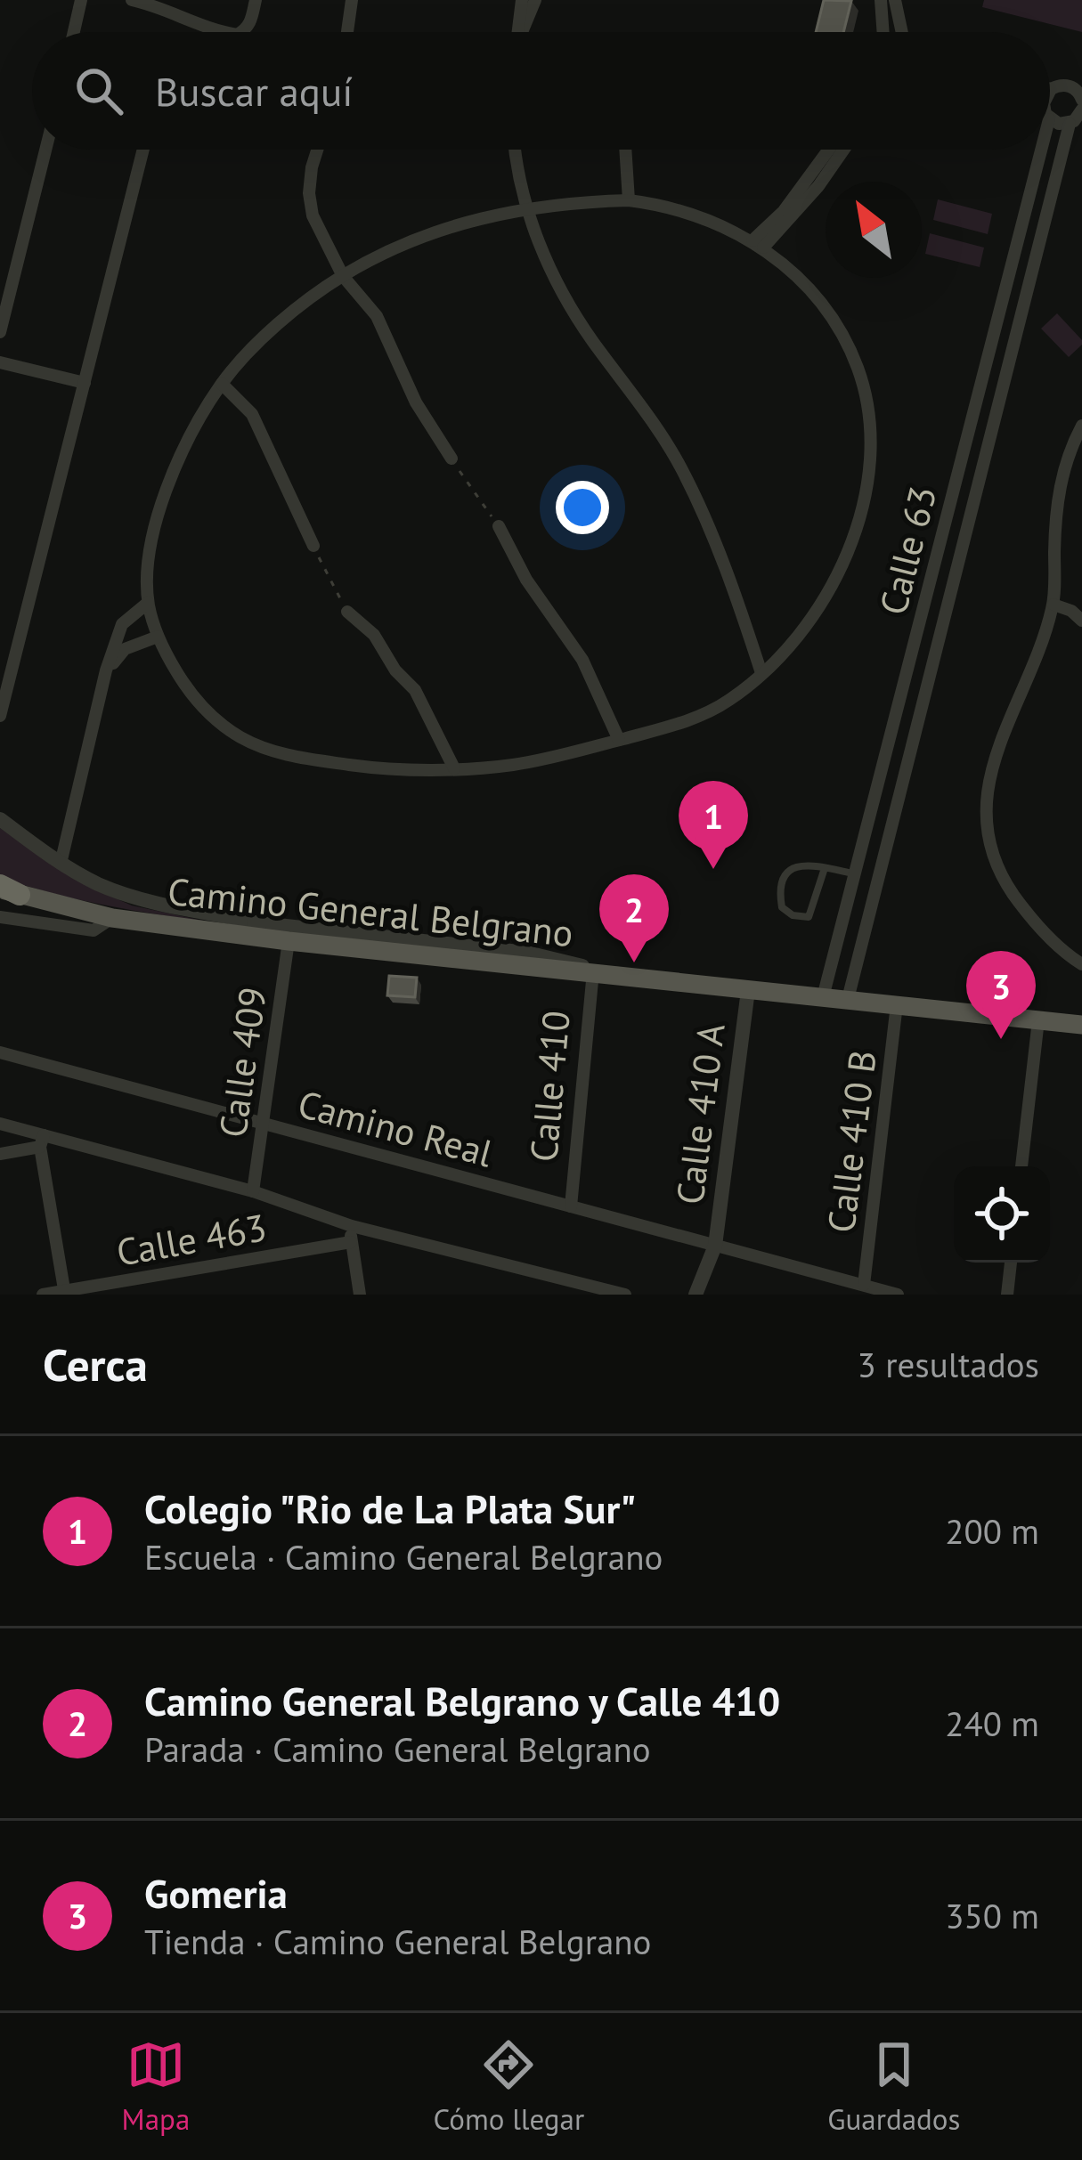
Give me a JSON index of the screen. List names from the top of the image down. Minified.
{"streets":{"main road":["Camino General Belgrano"],"street":["Calle 63","Calle 409","Calle 410","Calle 410 A","Camino Real","Calle 410 B","Calle 463"]},"crossings":[["Calle 63","Camino General Belgrano"],["Camino General Belgrano","Calle 409"],["Camino General Belgrano","Calle 410"],["Camino General Belgrano","Calle 410 A"],["Camino General Belgrano","Calle 410 B"],["Calle 409","Camino Real"],["Calle 410","Camino Real"],["Calle 410 A","Camino Real"],["Camino Real","Calle 410 B"]],"north":"top left","page":{"search":"Buscar aquí","pins":["1","2","3"],"heading":["Cerca","3 resultados"],"list":[{"mark":"1","name":"Colegio \"Rio de La Plata Sur\"","note":"Escuela · Camino General Belgrano","value":"200 m"},{"mark":"2","name":"Camino General Belgrano y Calle 410","note":"Parada · Camino General Belgrano","value":"240 m"},{"mark":"3","name":"Gomeria","note":"Tienda · Camino General Belgrano","value":"350 m"}],"nav":["Mapa","Cómo llegar","Guardados"]}}
